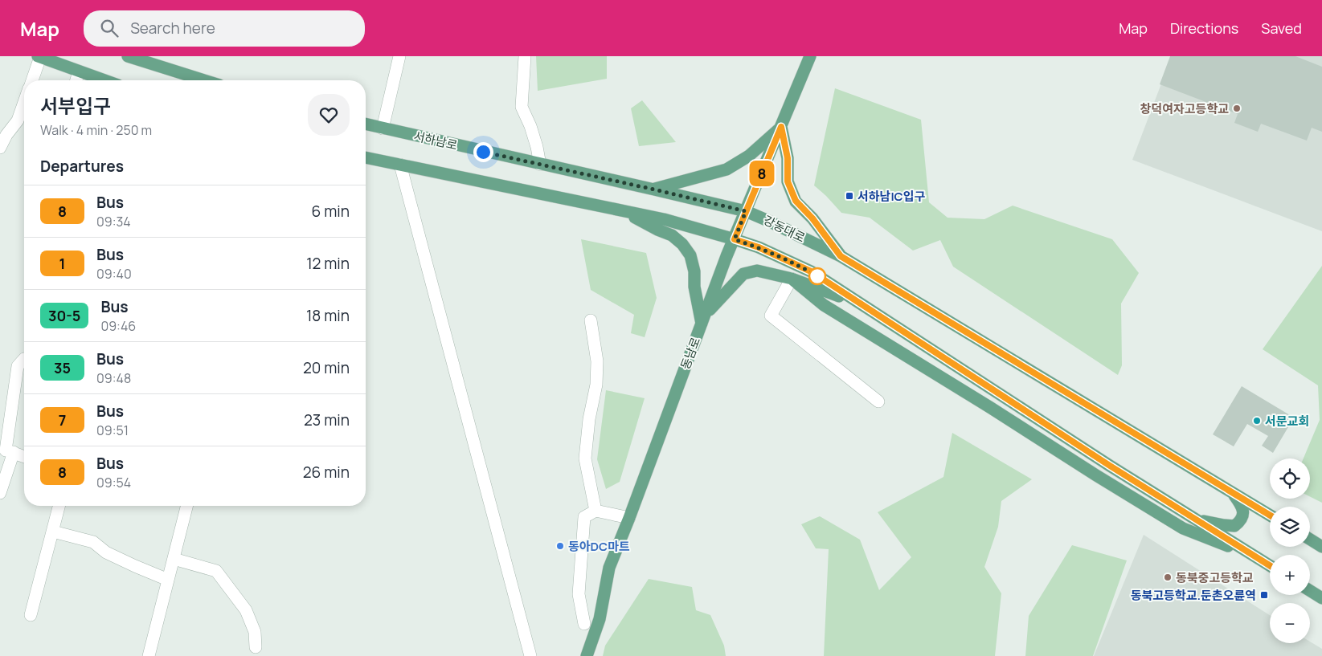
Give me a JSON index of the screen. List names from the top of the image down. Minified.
{"streets":{"main road":["서하남로","강동대로","동남로"]},"crossings":[["서하남로","강동대로"],["서하남로","동남로"],["강동대로","동남로"]],"places":{"other":["창덕여자고등학교","서문교회","동아DC마트","동북중고등학교"],"transit":["서하남IC입구","동북고등학교.둔촌오륜역"]},"lines":["bus line 8"],"page":{"header":"Map","search":"Search here","nav":["Map","Directions","Saved"],"on_map":"8","heading":[["서부입구","Walk · 4 min · 250 m"],"Departures"],"list":[{"mark":"8","name":"Bus","note":"09:34","value":"6 min"},{"mark":"1","name":"Bus","note":"09:40","value":"12 min"},{"mark":"30-5","name":"Bus","note":"09:46","value":"18 min"},{"mark":"35","name":"Bus","note":"09:48","value":"20 min"},{"mark":"7","name":"Bus","note":"09:51","value":"23 min"},{"mark":"8","name":"Bus","note":"09:54","value":"26 min"}],"map_buttons":["+","−"]}}
